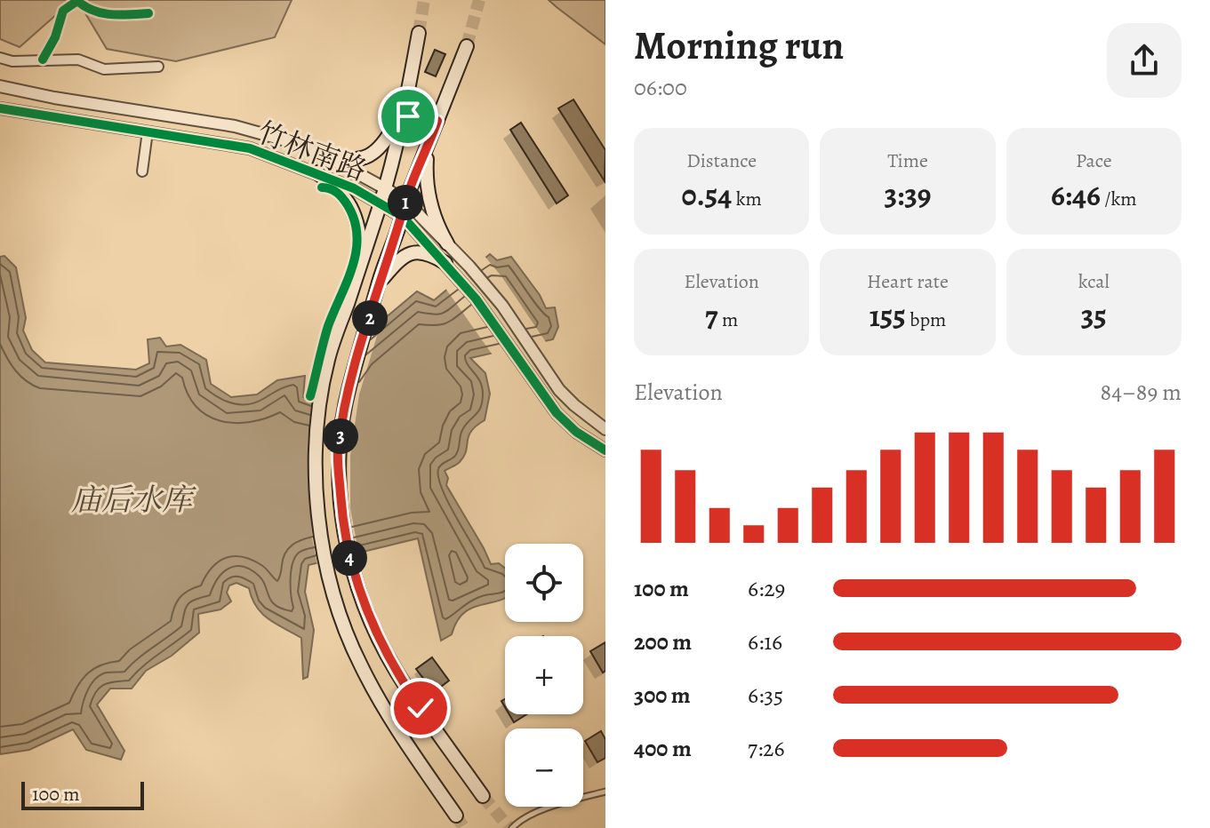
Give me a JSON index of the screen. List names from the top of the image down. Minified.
{"streets":{"street":["竹林南路"]},"water":["庙后水库"],"scale_bar":"100 m","page":{"heading":["Morning run","06:00"],"stats":[["Distance","0.54 km"],["Time","3:39"],["Pace","6:46 /km"],["Elevation","7 m"],["Heart rate","155 bpm"],["kcal","35"]],"pins":["1","2","3","4"],"chart":["Elevation","84–89 m"],"map_buttons":["+","−"],"list":[{"name":"100 m","note":"6:29"},{"name":"200 m","note":"6:16"},{"name":"300 m","note":"6:35"},{"name":"400 m","note":"7:26"}],"scale":"100 m"}}
